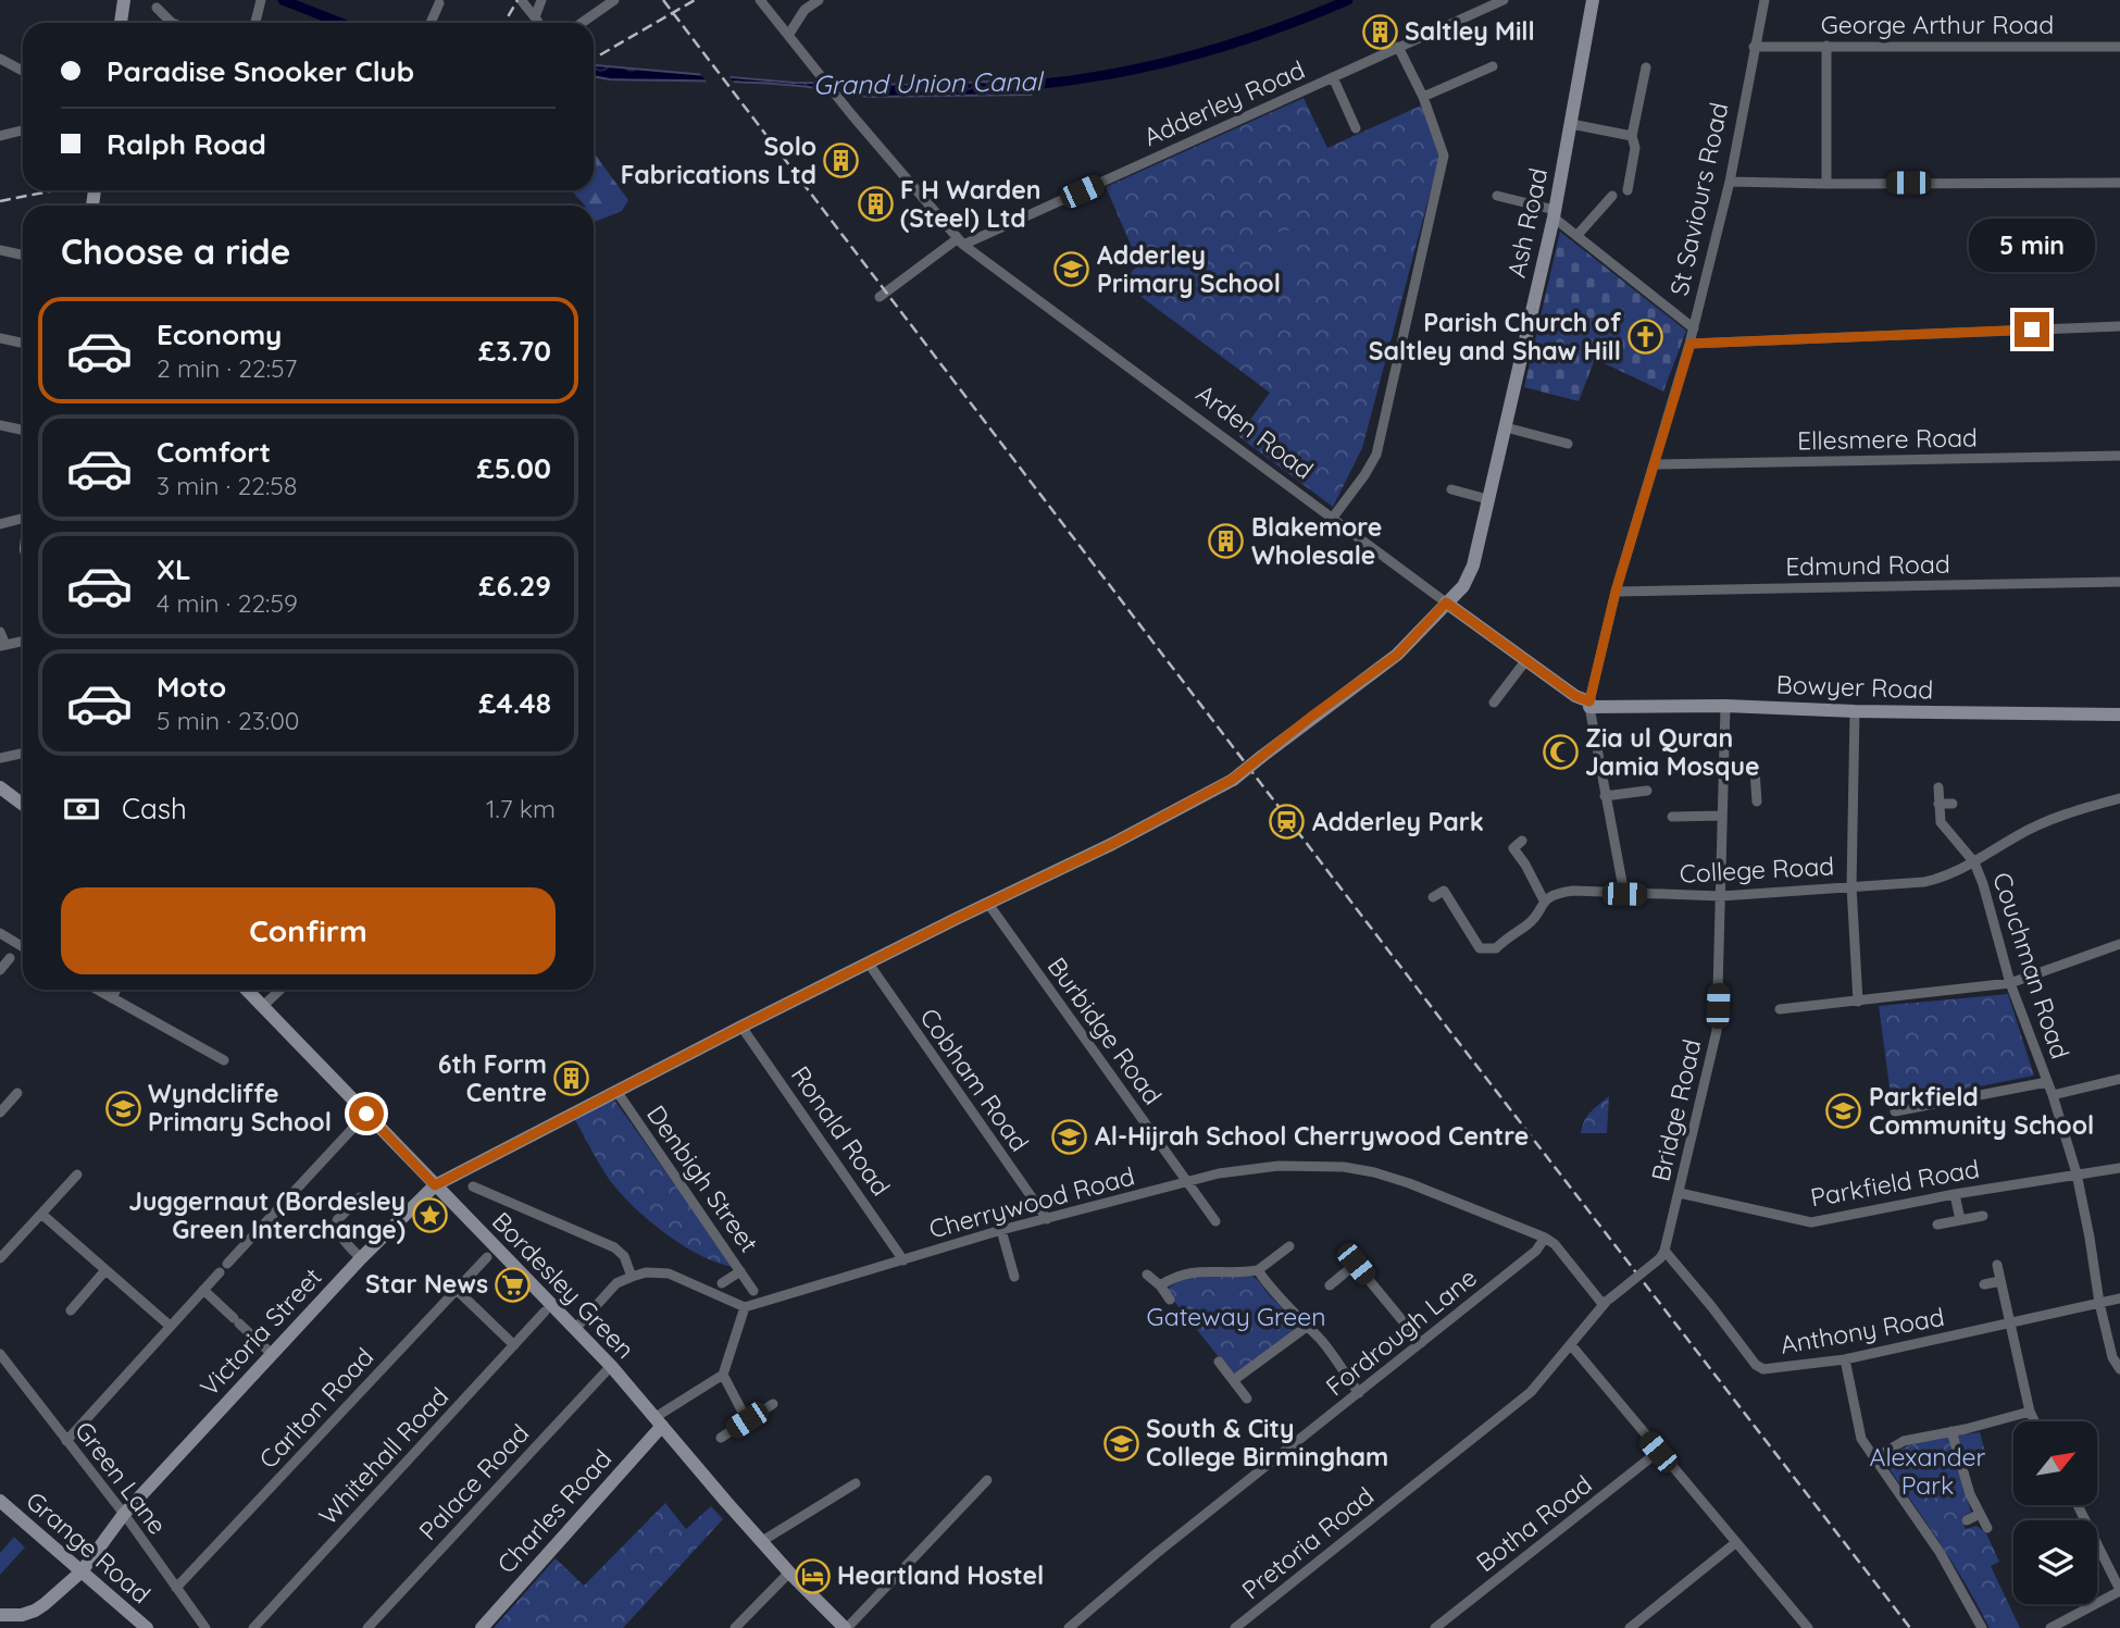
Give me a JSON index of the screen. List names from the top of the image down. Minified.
{"streets":{"main road":["Ash Road","Arden Road","Bowyer Road","Bordesley Green","Victoria Street","Charles Road","Grange Road"],"street":["George Arthur Road","Adderley Road","St Saviours Road","Ellesmere Road","Edmund Road","College Road","Couchman Road","Burbidge Road","Cobham Road","Bridge Road","Ronald Road","Denbigh Street","Parkfield Road","Cherrywood Road","Anthony Road","Fordrough Lane","Carlton Road","Whitehall Road","Green Lane","Palace Road","Botha Road","Pretoria Road"]},"crossings":[["George Arthur Road","St Saviours Road"],["Adderley Road","Arden Road"],["St Saviours Road","Arden Road"],["St Saviours Road","Ellesmere Road"],["St Saviours Road","Edmund Road"],["St Saviours Road","Bowyer Road"],["St Saviours Road","College Road"],["Ash Road","Arden Road"],["Ash Road","Burbidge Road"],["Ash Road","Victoria Street"],["Arden Road","Bowyer Road"],["Bowyer Road","Bridge Road"],["College Road","Couchman Road"],["College Road","Bridge Road"],["Couchman Road","Parkfield Road"],["Couchman Road","Anthony Road"],["Burbidge Road","Cherrywood Road"],["Burbidge Road","Victoria Street"],["Cobham Road","Cherrywood Road"],["Cobham Road","Victoria Street"],["Bridge Road","Parkfield Road"],["Bridge Road","Anthony Road"],["Ronald Road","Cherrywood Road"],["Ronald Road","Victoria Street"],["Denbigh Street","Victoria Street"],["Cherrywood Road","Fordrough Lane"],["Cherrywood Road","Pretoria Road"],["Bordesley Green","Victoria Street"],["Bordesley Green","Palace Road"],["Bordesley Green","Charles Road"],["Victoria Street","Green Lane"],["Victoria Street","Grange Road"],["Carlton Road","Green Lane"]],"water":["Grand Union Canal"],"parks":["Gateway Green","Alexander Park"],"places":{"building":["Saltley Mill","Solo Fabrications Ltd","F H Warden (Steel) Ltd","Blakemore Wholesale","6th Form Centre"],"school or university":["Adderley Primary School","Wyndcliffe Primary School","Parkfield Community School","Al-Hijrah School Cherrywood Centre","South & City College Birmingham"],"church":["Parish Church of Saltley and Shaw Hill"],"mosque":["Zia ul Quran Jamia Mosque"],"station":["Adderley Park"],"place":["Juggernaut (Bordesley Green Interchange)"],"supermarket":["Star News"],"hotel":["Heartland Hostel"]},"north":"top right","page":{"banner":["Paradise Snooker Club","Ralph Road"],"heading":"Choose a ride","bubble":"5 min","list":[{"name":"Economy","note":"2 min · 22:57","value":"£3.70"},{"name":"Comfort","note":"3 min · 22:58","value":"£5.00"},{"name":"XL","note":"4 min · 22:59","value":"£6.29"},{"name":"Moto","note":"5 min · 23:00","value":"£4.48"}],"pay":["Cash","1.7 km"],"buttons":"Confirm"}}
